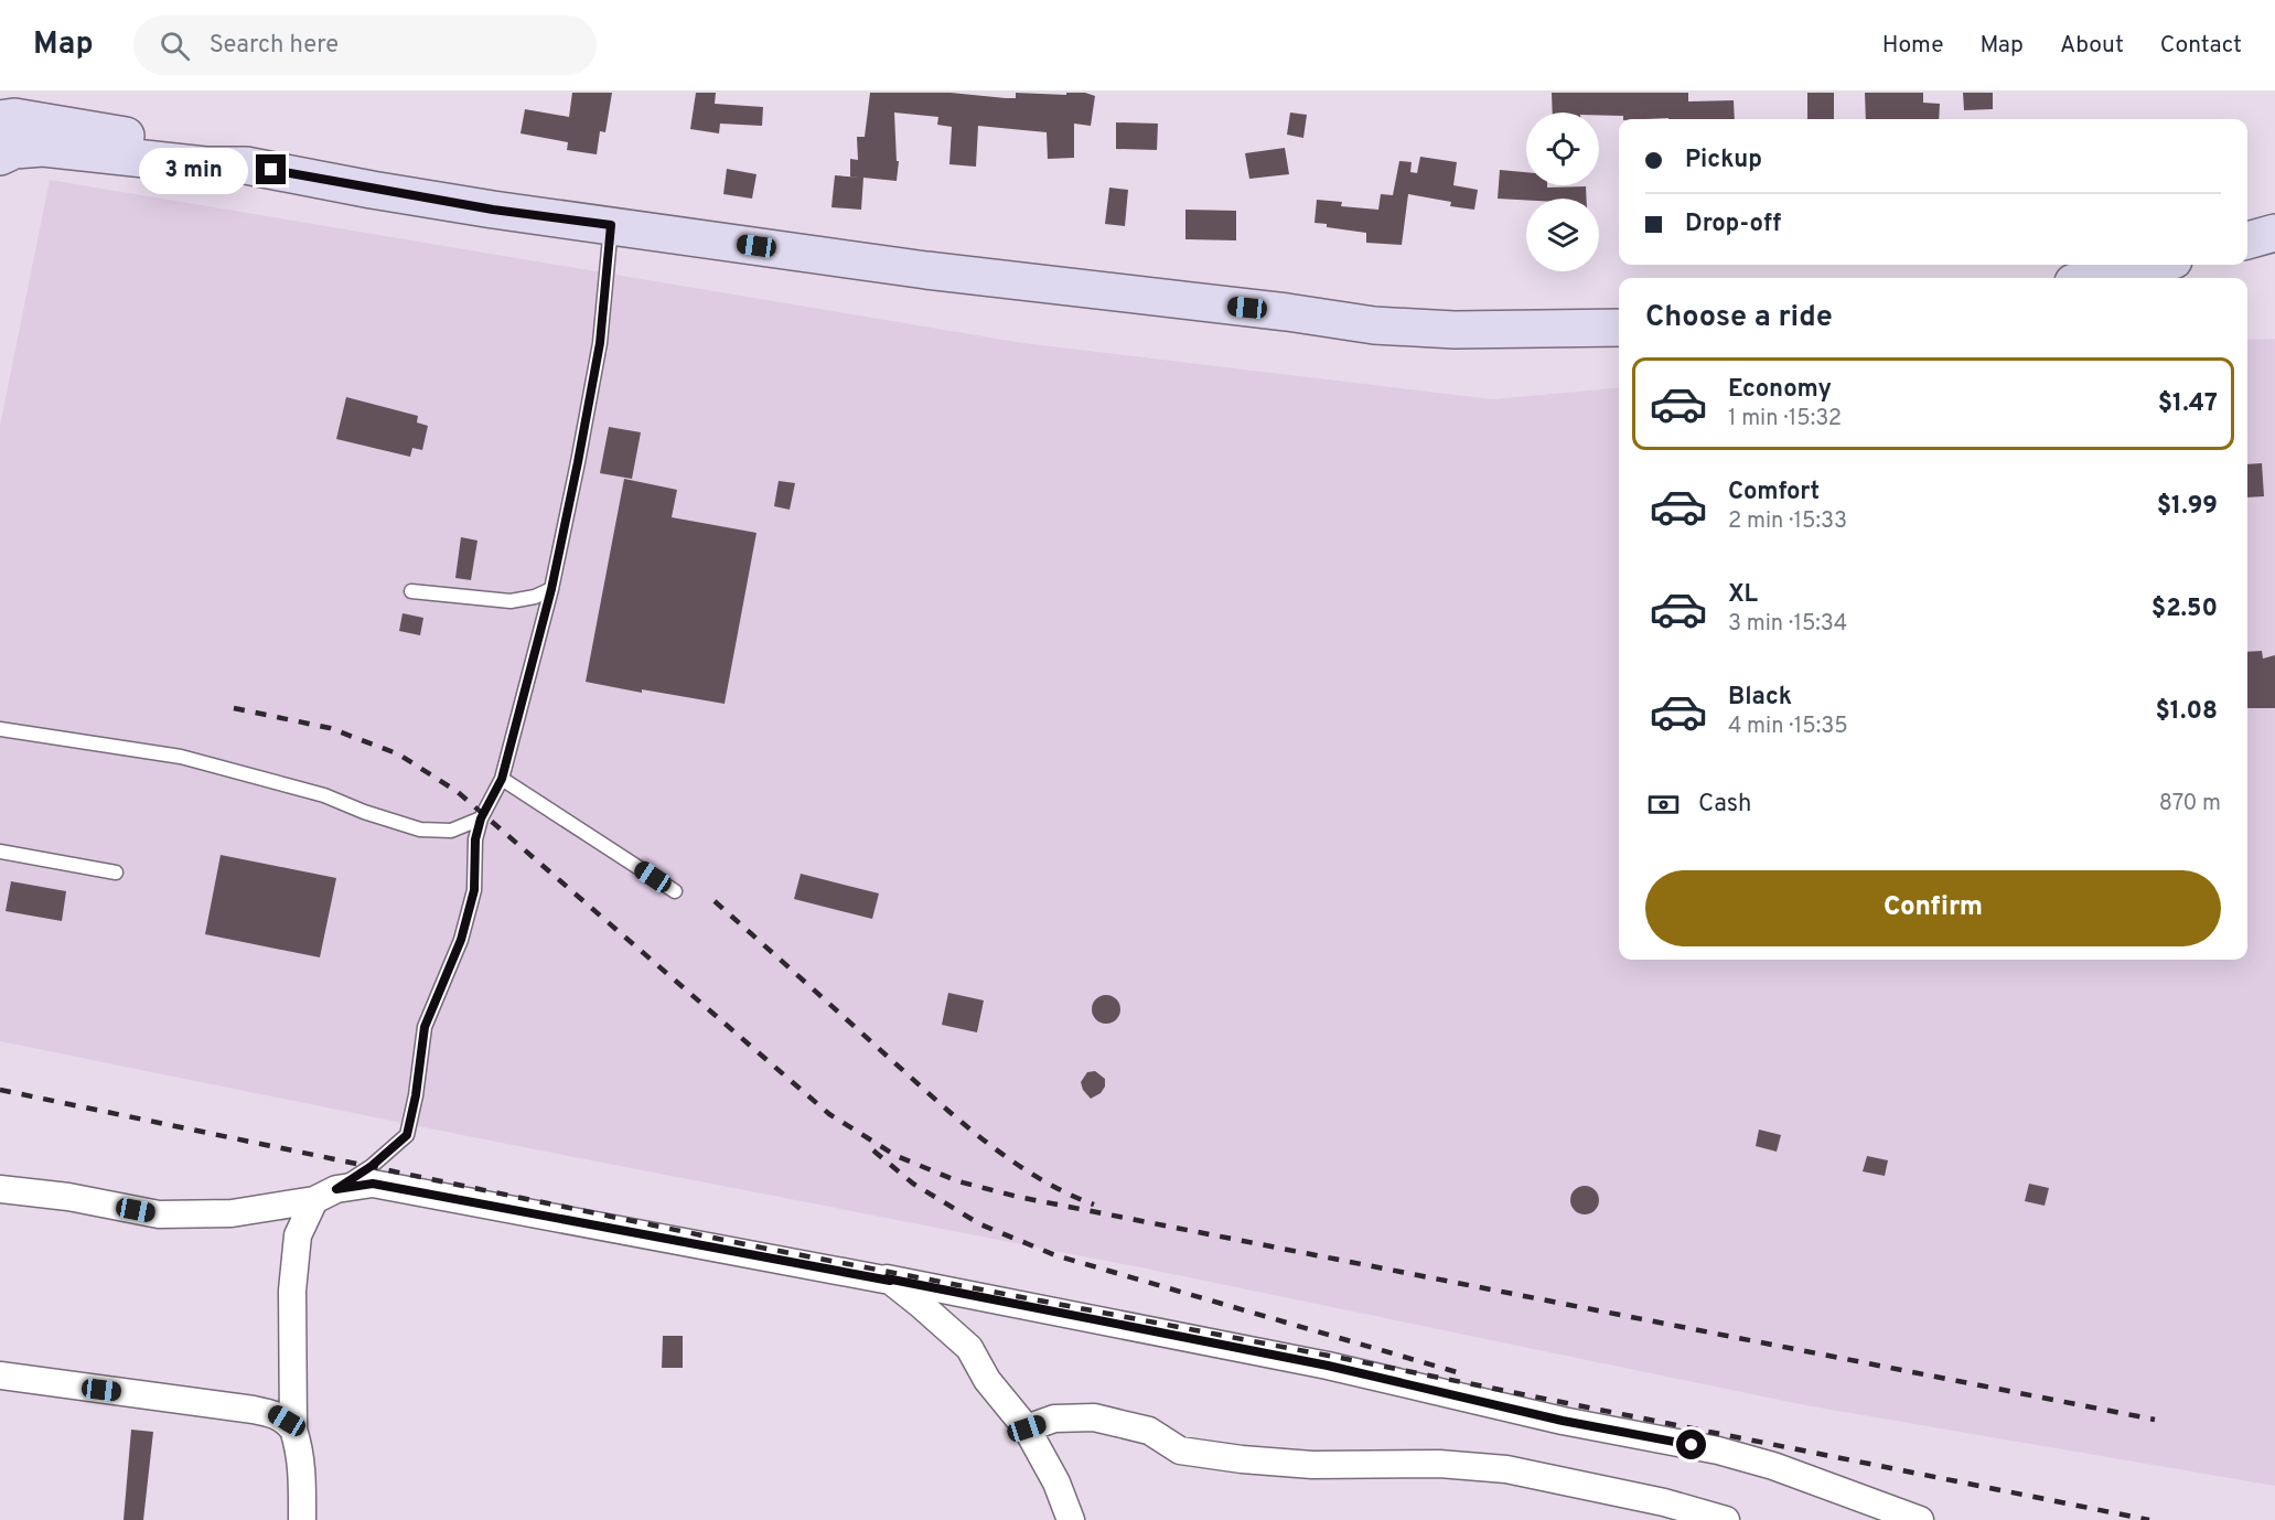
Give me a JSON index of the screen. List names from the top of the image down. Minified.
{"page":{"header":"Map","search":"Search here","nav":["Home","Map","About","Contact"],"banner":["Pickup","Drop-off"],"bubble":"3 min","heading":"Choose a ride","list":[{"name":"Economy","note":"1 min · 15:32","value":"$1.47"},{"name":"Comfort","note":"2 min · 15:33","value":"$1.99"},{"name":"XL","note":"3 min · 15:34","value":"$2.50"},{"name":"Black","note":"4 min · 15:35","value":"$1.08"}],"pay":["Cash","870 m"],"buttons":"Confirm"}}
